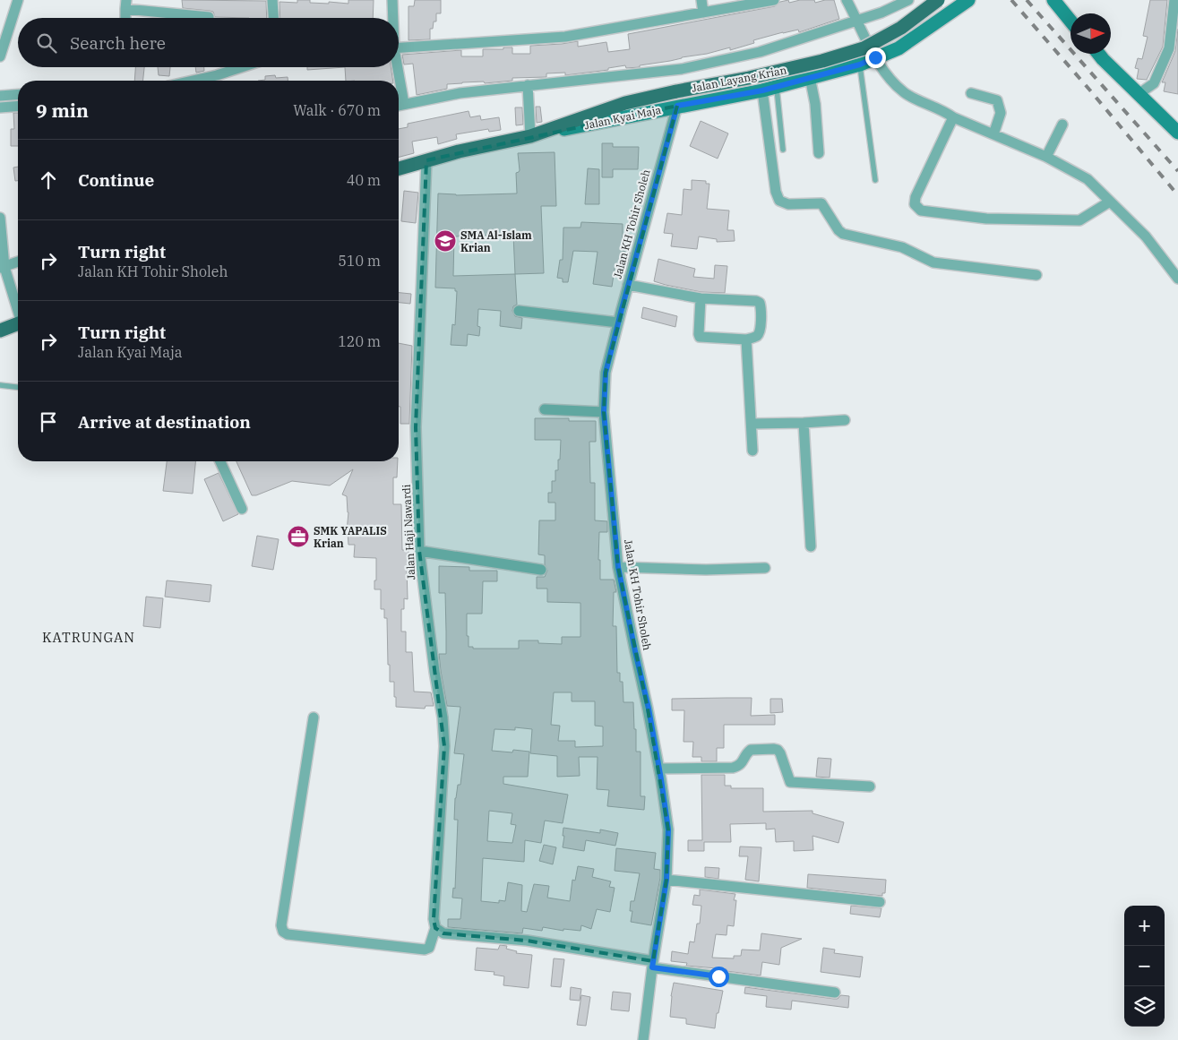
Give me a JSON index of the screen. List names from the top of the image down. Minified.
{"streets":{"main road":["Jalan Layang Krian","Jalan Kyai Maja"],"street":["Jalan KH Tohir Sholeh","Jalan Haji Nawardi"]},"crossings":[["Jalan Layang Krian","Jalan Kyai Maja"],["Jalan Kyai Maja","Jalan KH Tohir Sholeh"],["Jalan Kyai Maja","Jalan Haji Nawardi"]],"districts":["KATRUNGAN"],"places":{"school or university":["SMA Al-Islam Krian"],"office":["SMK YAPALIS Krian"]},"north":"right","page":{"search":"Search here","heading":["9 min","Walk · 670 m"],"list":[["Continue","40 m"],["Turn right","Jalan KH Tohir Sholeh","510 m"],["Turn right","Jalan Kyai Maja","120 m"],"Arrive at destination"],"map_buttons":["+","−"]}}
